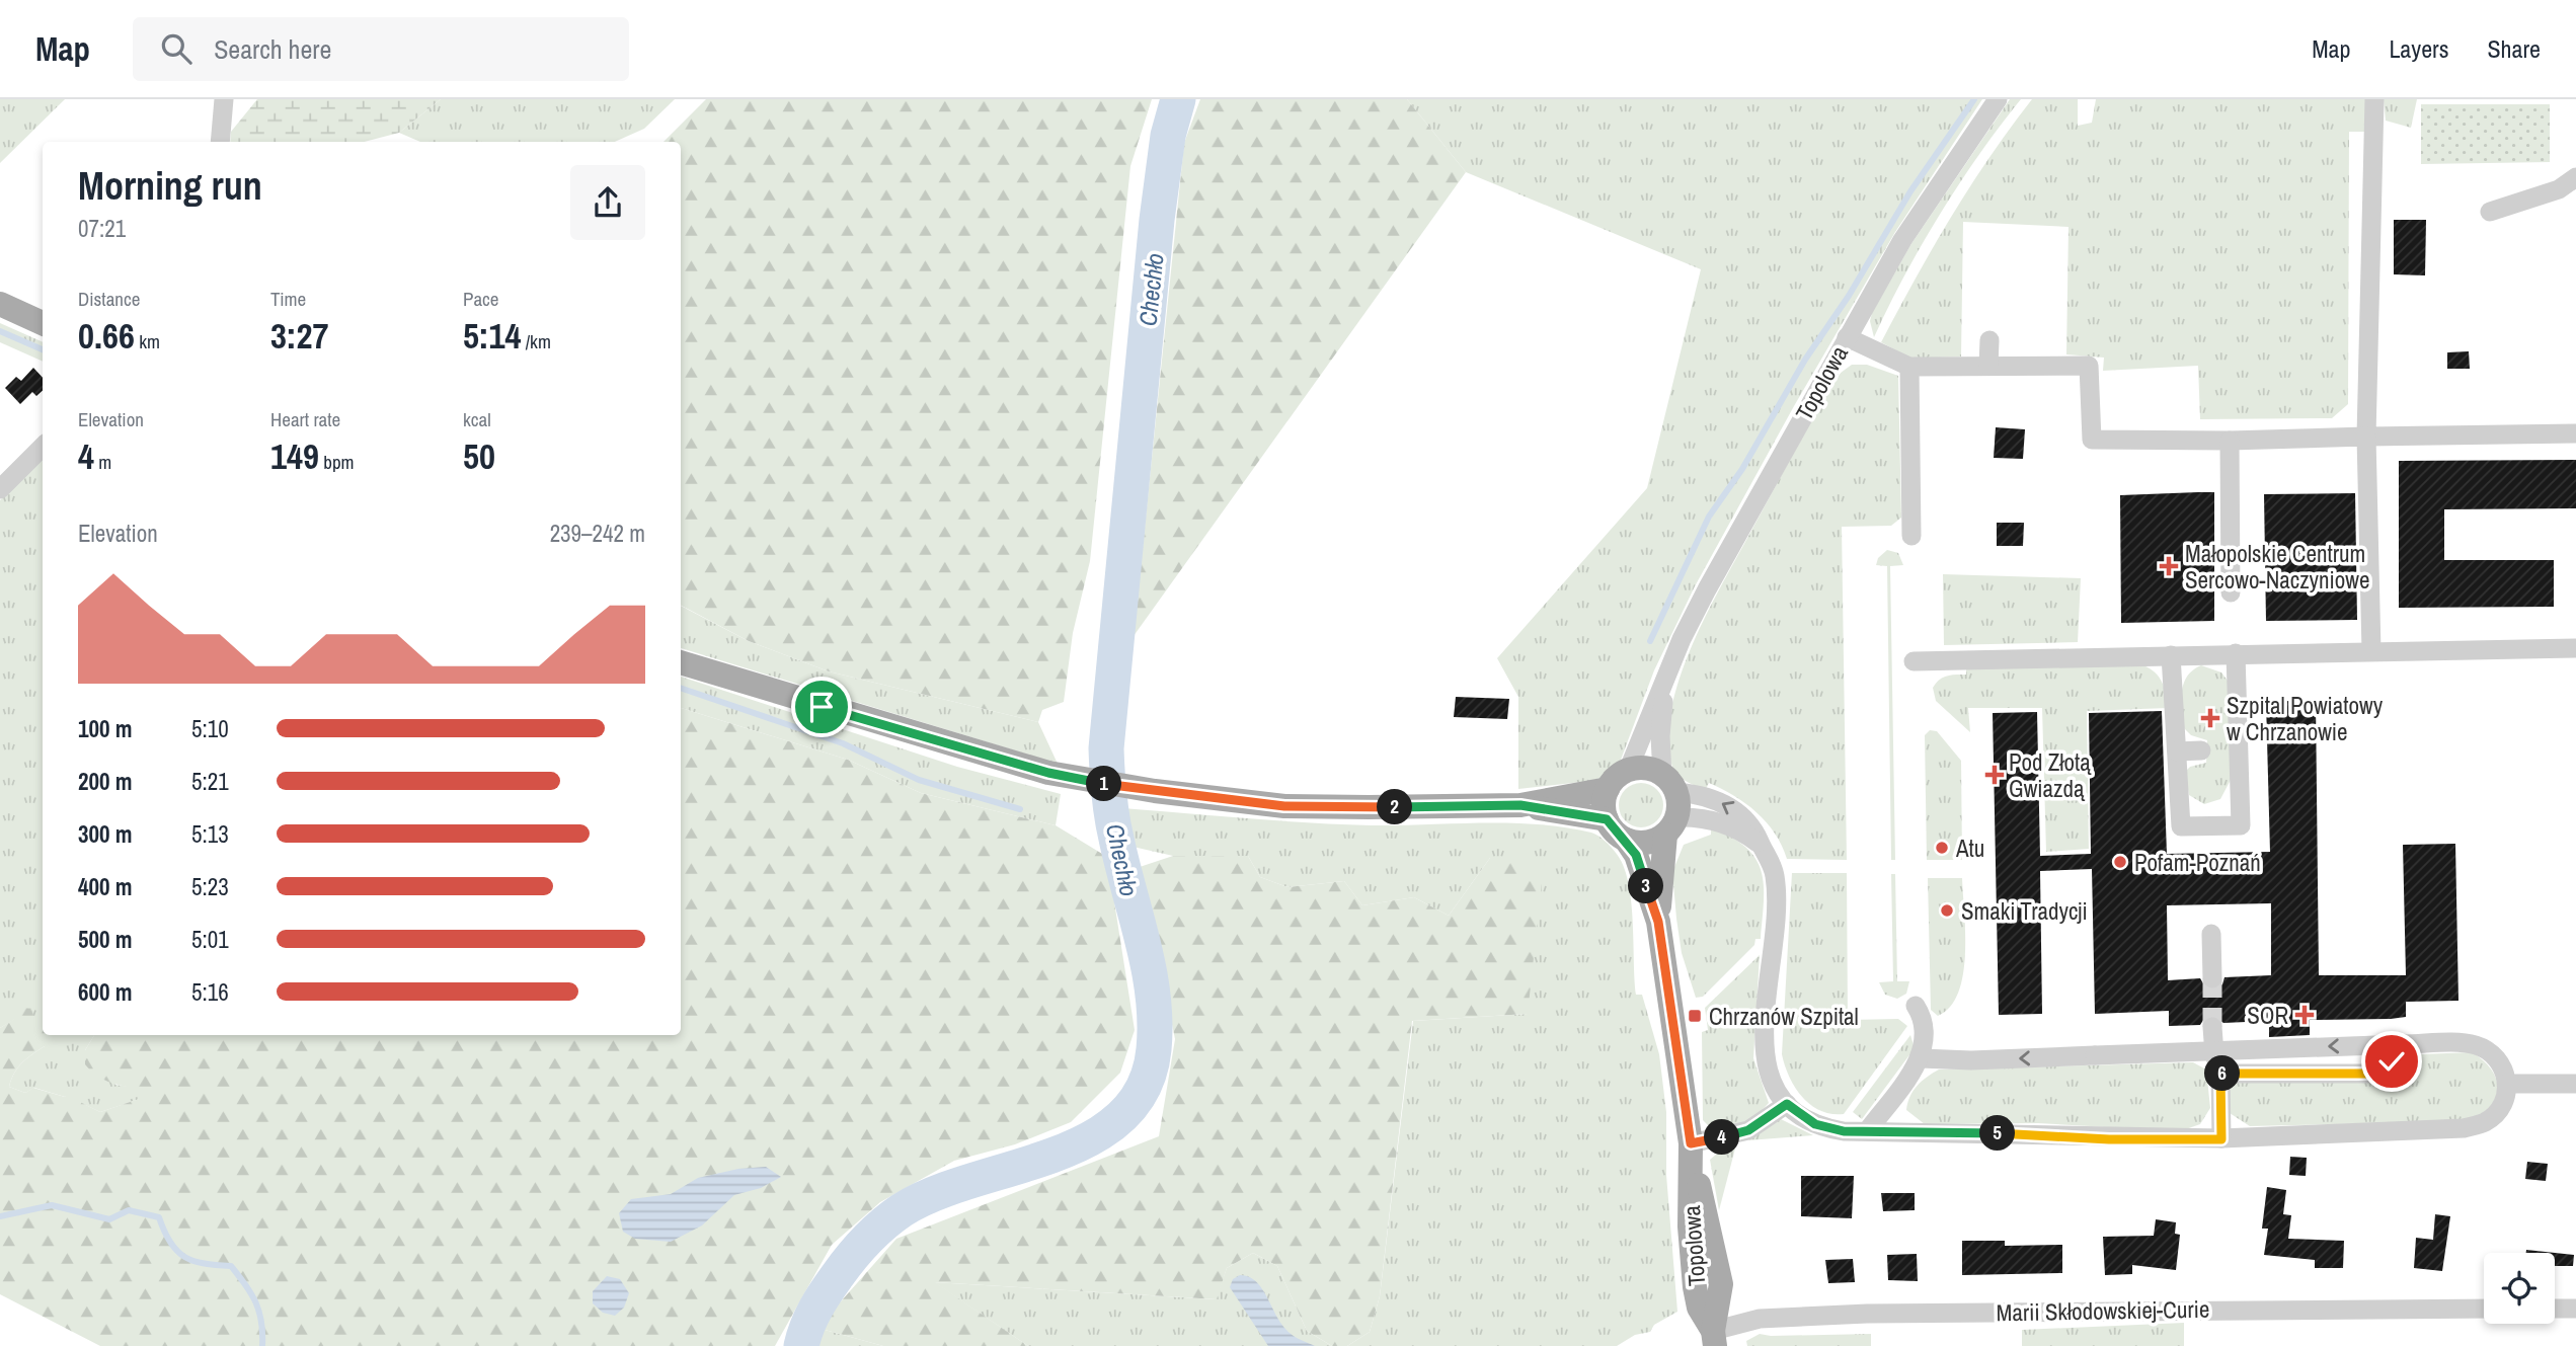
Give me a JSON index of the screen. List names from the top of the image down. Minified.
{"streets":{"main road":["Topolowa"],"street":["Marii Skłodowskiej-Curie"]},"crossings":[["Topolowa","Marii Skłodowskiej-Curie"]],"water":["Chechło"],"places":{"health":["Małopolskie Centrum Sercowo-Naczyniowe","Szpital Powiatowy w Chrzanowie","Pod Złotą Gwiazdą","SOR"],"other":["Atu","Pofam-Poznań","Smaki Tradycji"],"transit":["Chrzanów Szpital"]},"page":{"header":"Map","search":"Search here","nav":["Map","Layers","Share"],"heading":["Morning run","07:21"],"stats":[["Distance","0.66 km"],["Time","3:27"],["Pace","5:14 /km"],["Elevation","4 m"],["Heart rate","149 bpm"],["kcal","50"]],"chart":["Elevation","239–242 m"],"list":[{"name":"100 m","note":"5:10"},{"name":"200 m","note":"5:21"},{"name":"300 m","note":"5:13"},{"name":"400 m","note":"5:23"},{"name":"500 m","note":"5:01"},{"name":"600 m","note":"5:16"}],"pins":["1","2","3","6","5","4"]}}
